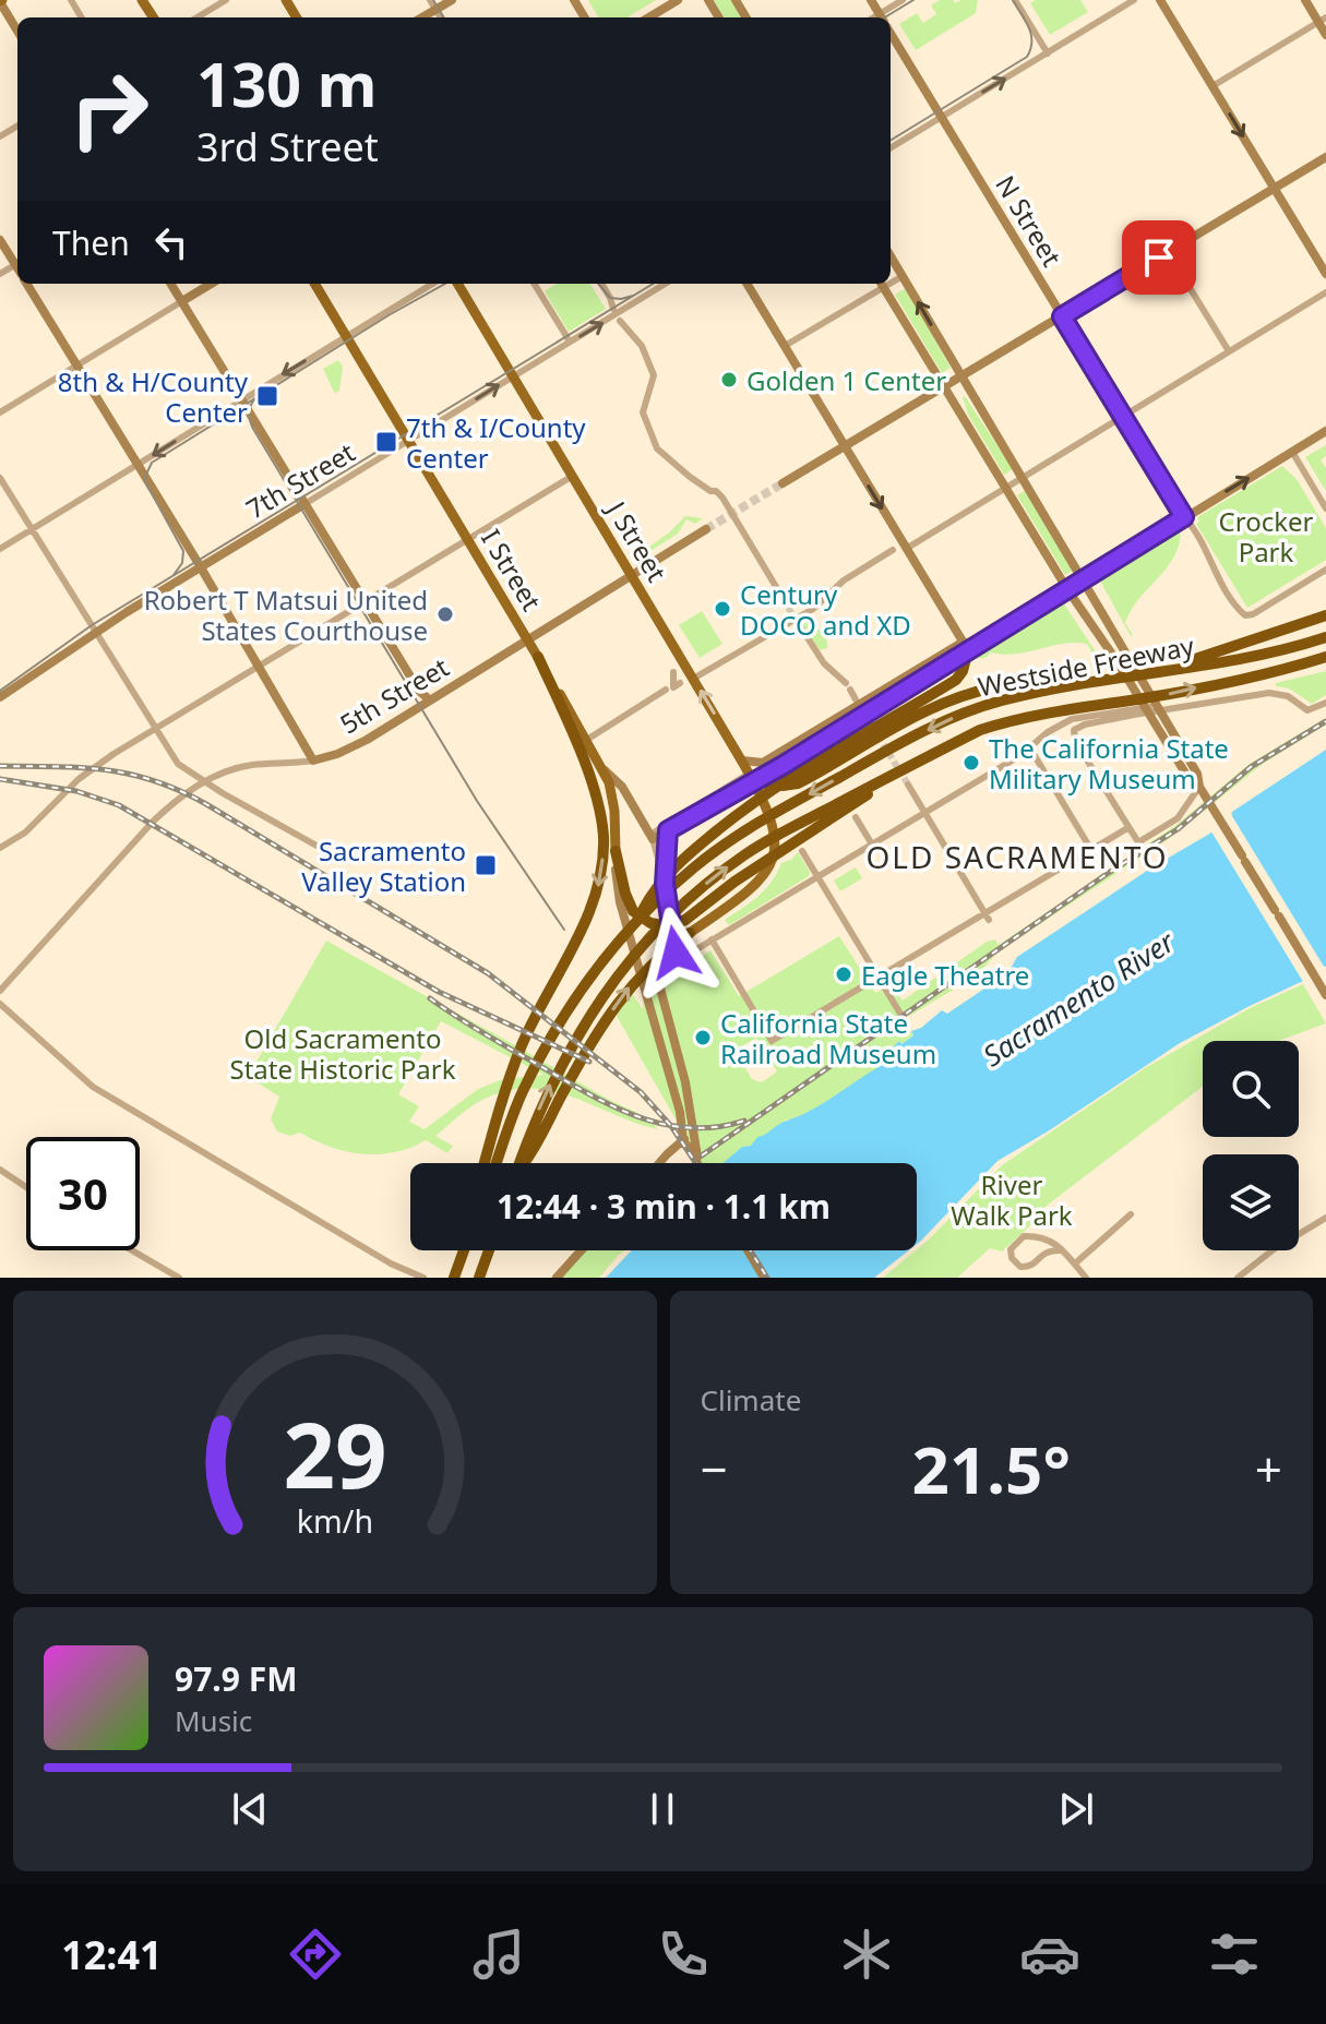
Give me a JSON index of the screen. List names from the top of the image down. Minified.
{"streets":{"highway":["Westside Freeway"],"main road":["N Street","7th Street","J Street","I Street","5th Street"]},"crossings":[["7th Street","J Street"],["7th Street","I Street"],["J Street","5th Street"],["I Street","5th Street"]],"districts":["OLD SACRAMENTO"],"water":["Sacramento River"],"parks":["Crocker Park","Old Sacramento State Historic Park","River Walk Park"],"places":{"other":["Golden 1 Center","Century DOCO and XD","Robert T Matsui United States Courthouse","The California State Military Museum","Eagle Theatre","California State Railroad Museum"],"transit":["8th & H/County Center","7th & I/County Center","Sacramento Valley Station"]},"page":{"turn":["130 m","3rd Street"],"then":"Then","limit":"30","trip":"12:44 · 3 min · 1.1 km","tile":"Climate","heat":["−","21.5°","+"],"song":["97.9 FM","Music"],"tabs":"12:41","gauge":["29","km/h"]}}
